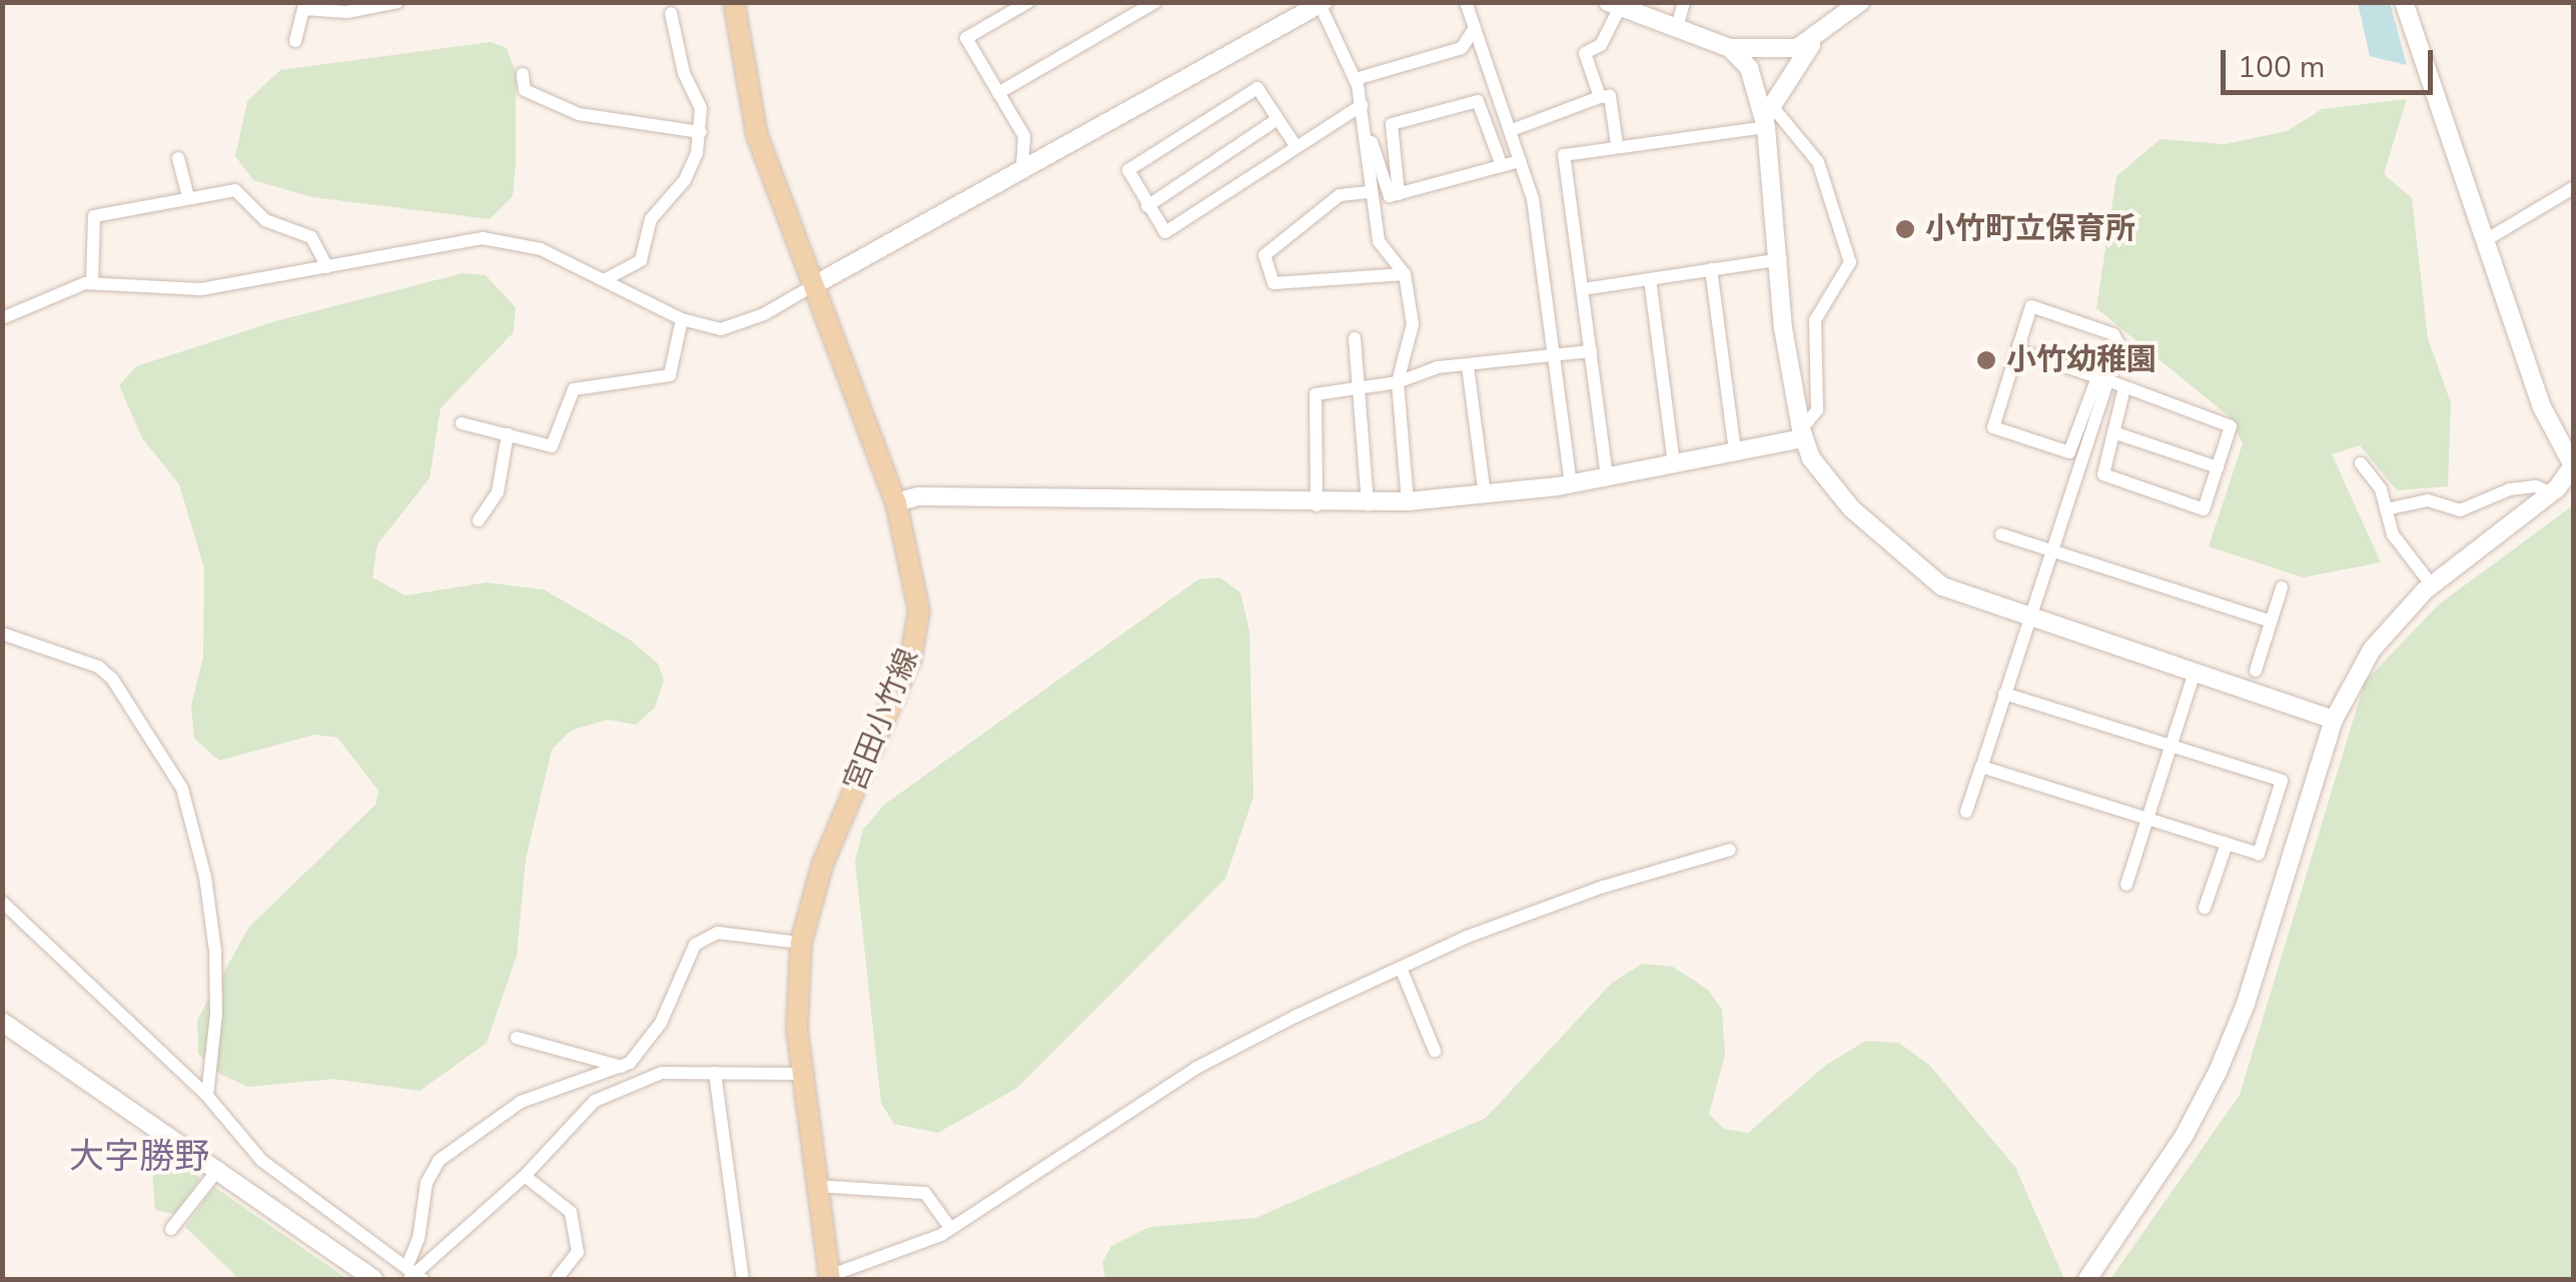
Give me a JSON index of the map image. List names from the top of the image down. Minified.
{"streets":{"main road":["宮田小竹線"]},"districts":["大字勝野"],"places":["小竹町立保育所","小竹幼稚園"],"scale_bar":"100 m"}
